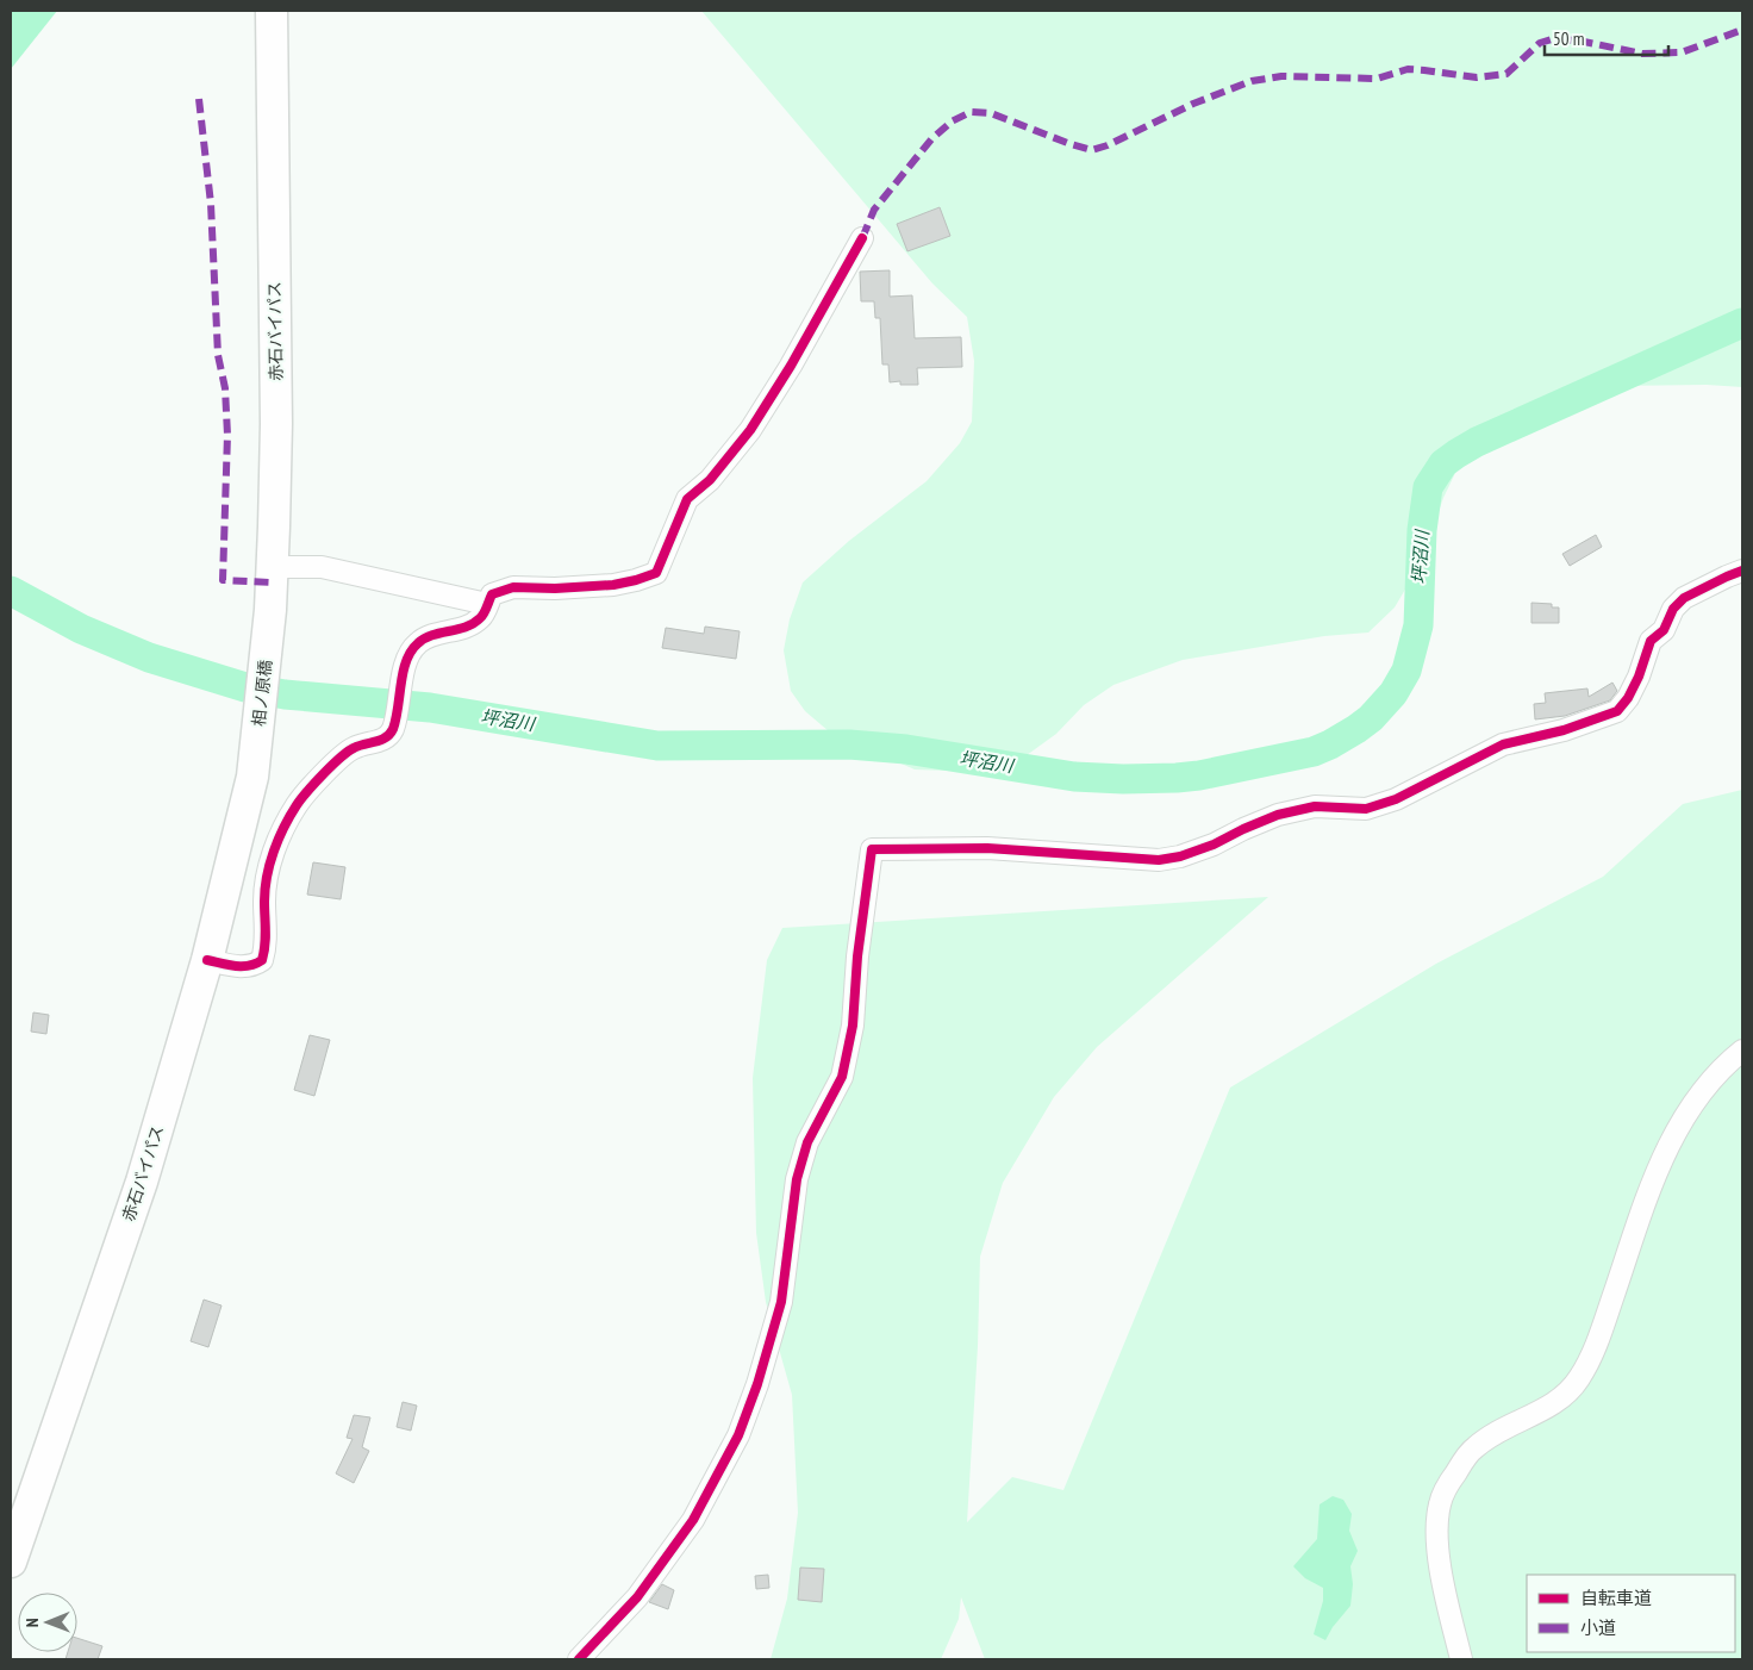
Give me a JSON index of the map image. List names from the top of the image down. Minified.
{"streets":{"highway":["赤石バイパス","相ノ原橋"]},"crossings":[["赤石バイパス","相ノ原橋"]],"water":["坪沼川"],"legend":["自転車道","小道"],"scale_bar":"50 m","north":"left"}
